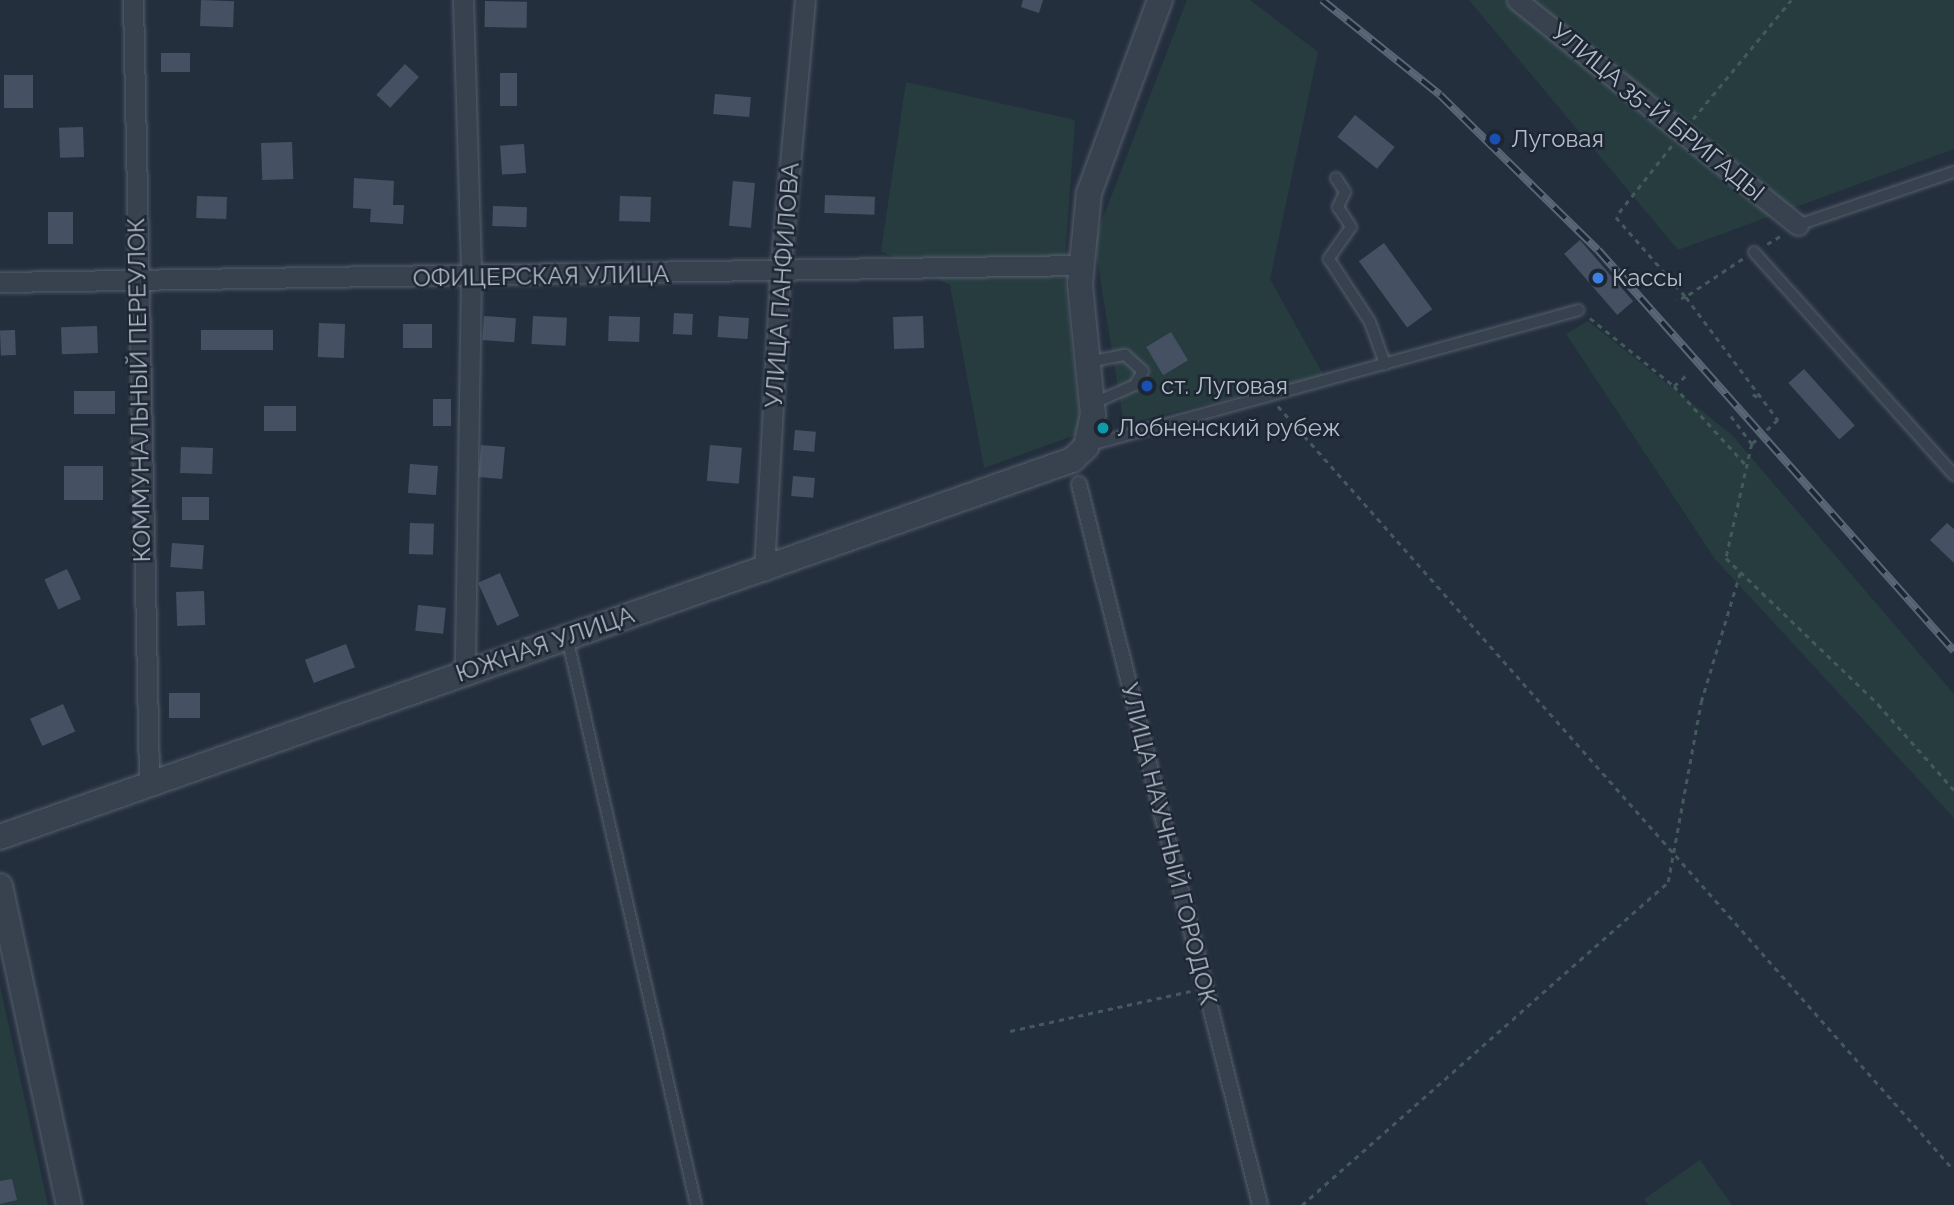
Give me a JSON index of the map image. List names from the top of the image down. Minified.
{"streets":{"street":["УЛИЦА 35-Й БРИГАДЫ","ОФИЦЕРСКАЯ УЛИЦА","УЛИЦА ПАНФИЛОВА","КОММУНАЛЬНЫЙ ПЕРЕУЛОК","ЮЖНАЯ УЛИЦА","УЛИЦА НАУЧНЫЙ ГОРОДОК"]},"crossings":[["ОФИЦЕРСКАЯ УЛИЦА","УЛИЦА ПАНФИЛОВА"],["ОФИЦЕРСКАЯ УЛИЦА","КОММУНАЛЬНЫЙ ПЕРЕУЛОК"],["УЛИЦА ПАНФИЛОВА","ЮЖНАЯ УЛИЦА"],["КОММУНАЛЬНЫЙ ПЕРЕУЛОК","ЮЖНАЯ УЛИЦА"]],"places":["Луговая","Кассы","ст. Луговая","Лобненский рубеж"]}
